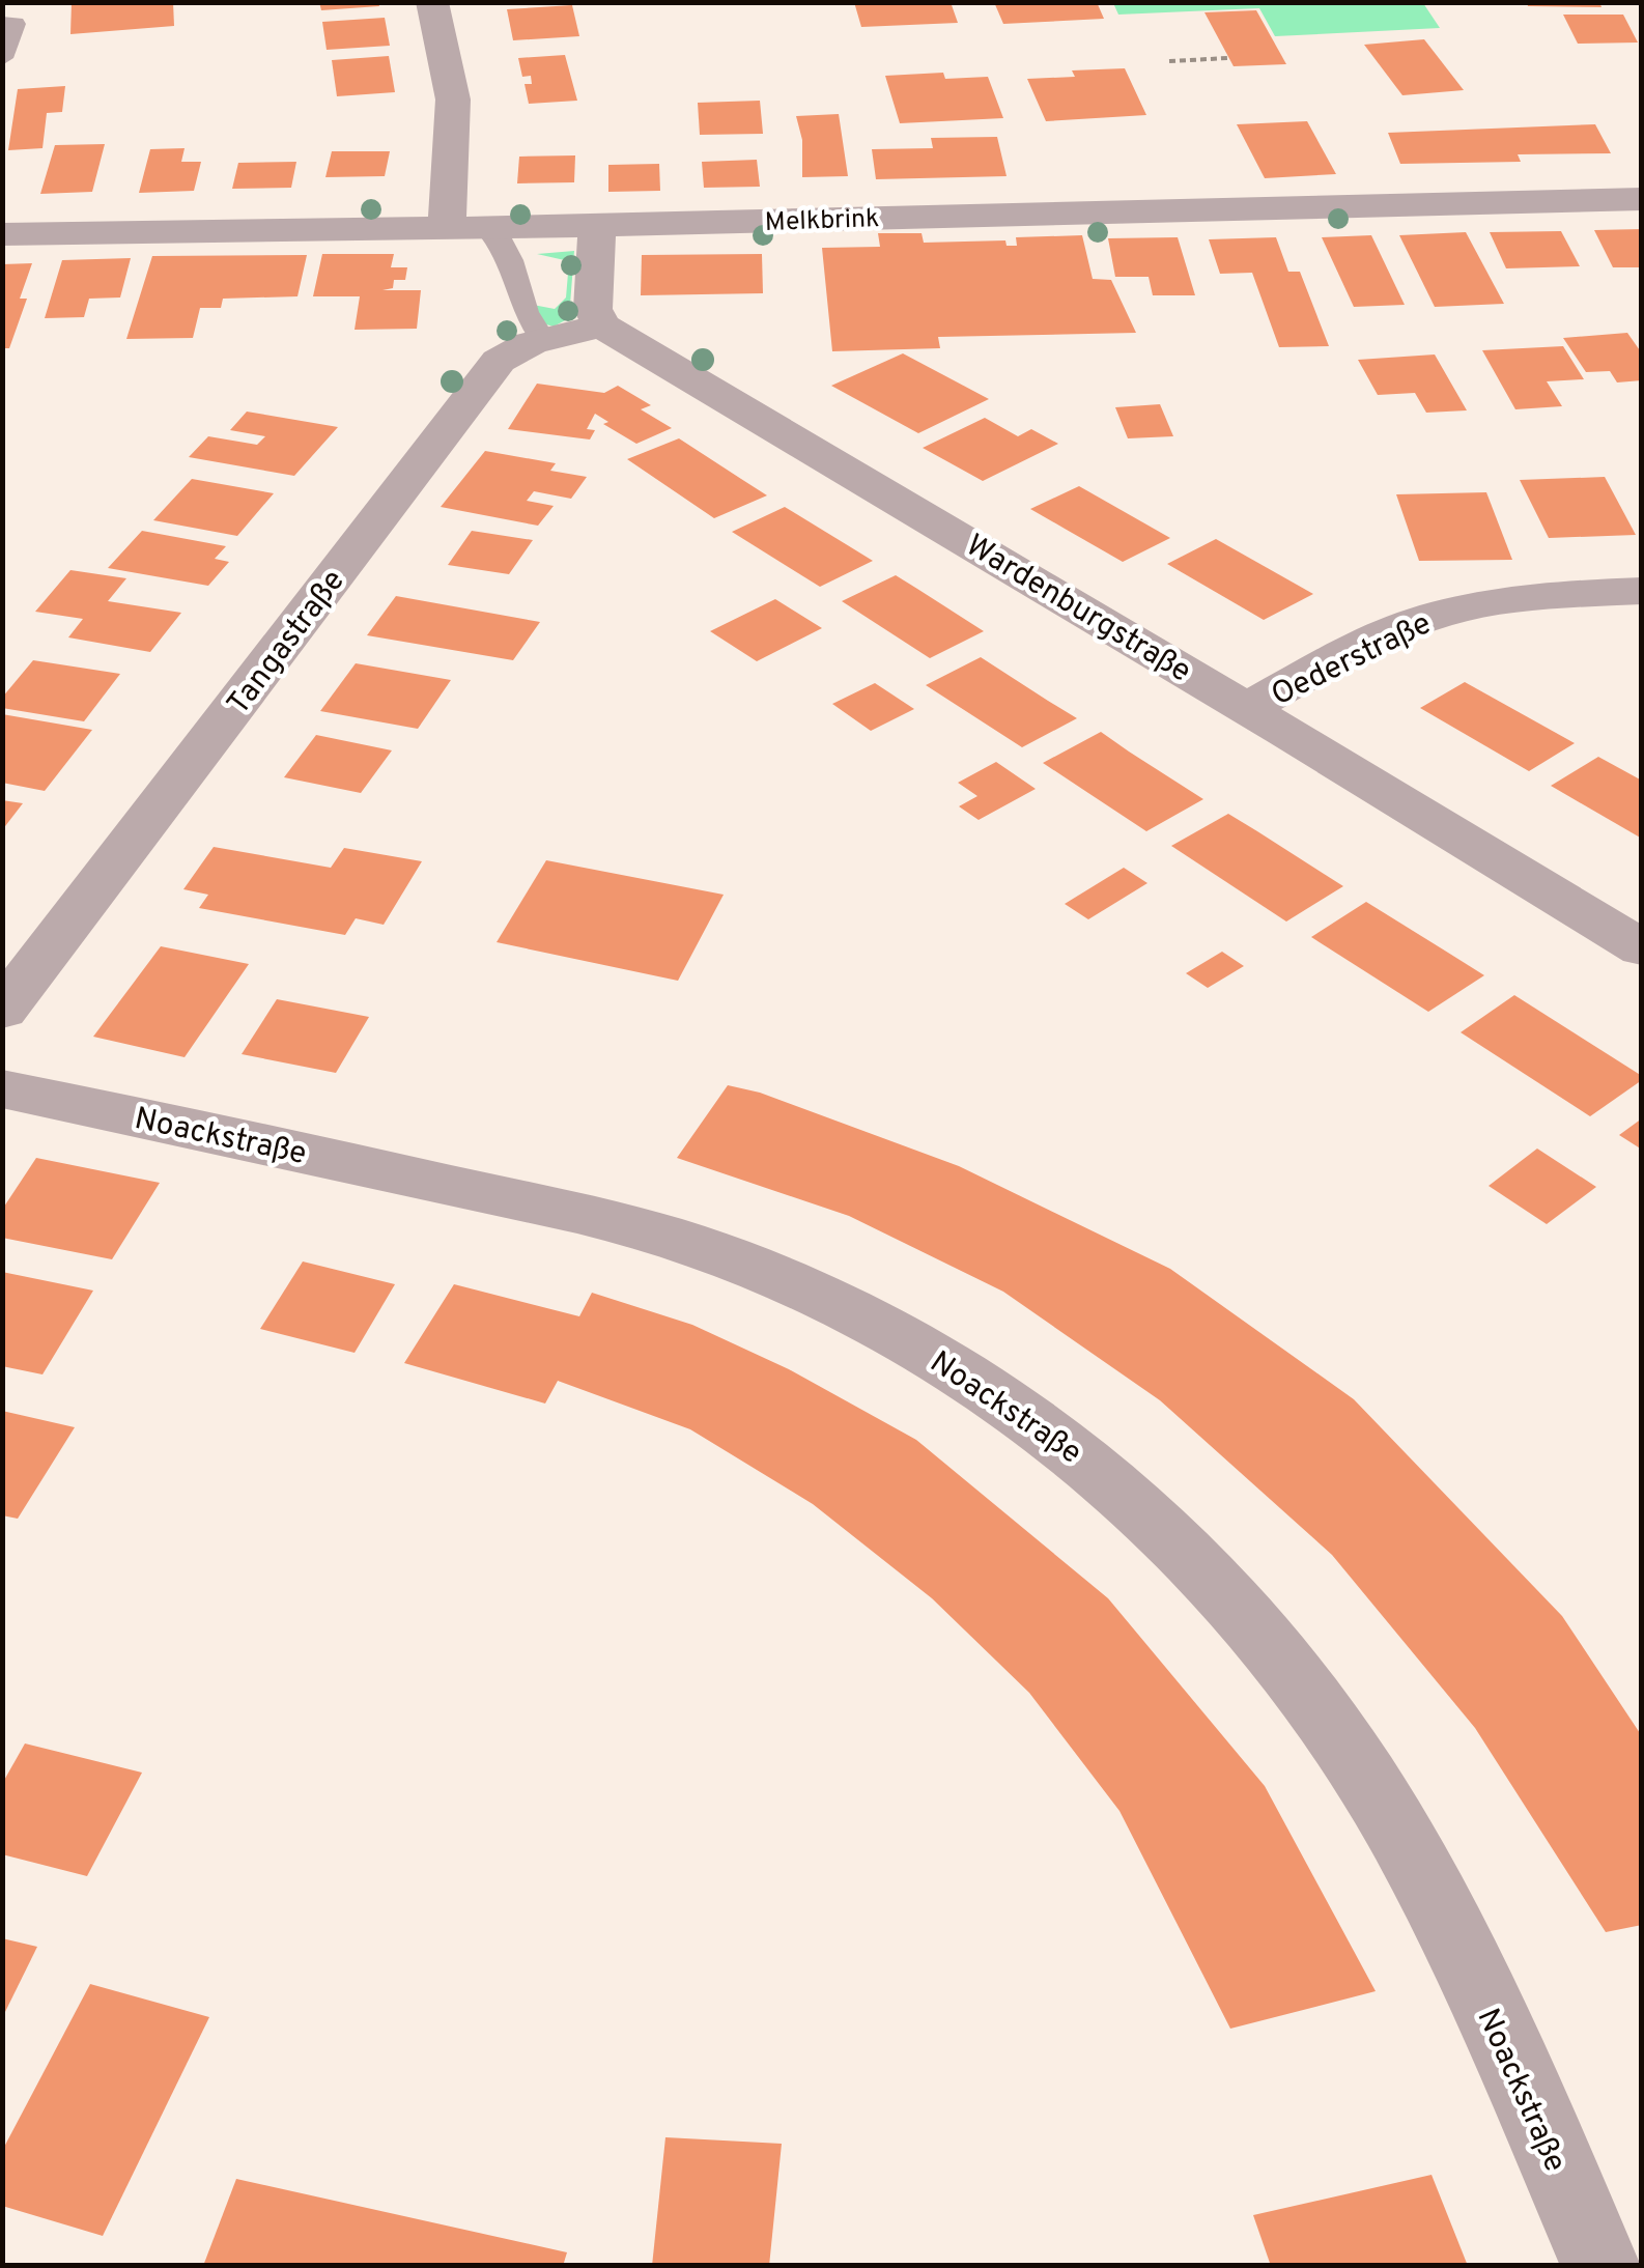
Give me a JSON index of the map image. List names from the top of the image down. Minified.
{"streets":{"street":["Melkbrink","Wardenburgstraße","Tangastraße","Oederstraße","Noackstraße"]},"crossings":[["Wardenburgstraße","Tangastraße"],["Wardenburgstraße","Oederstraße"]]}
